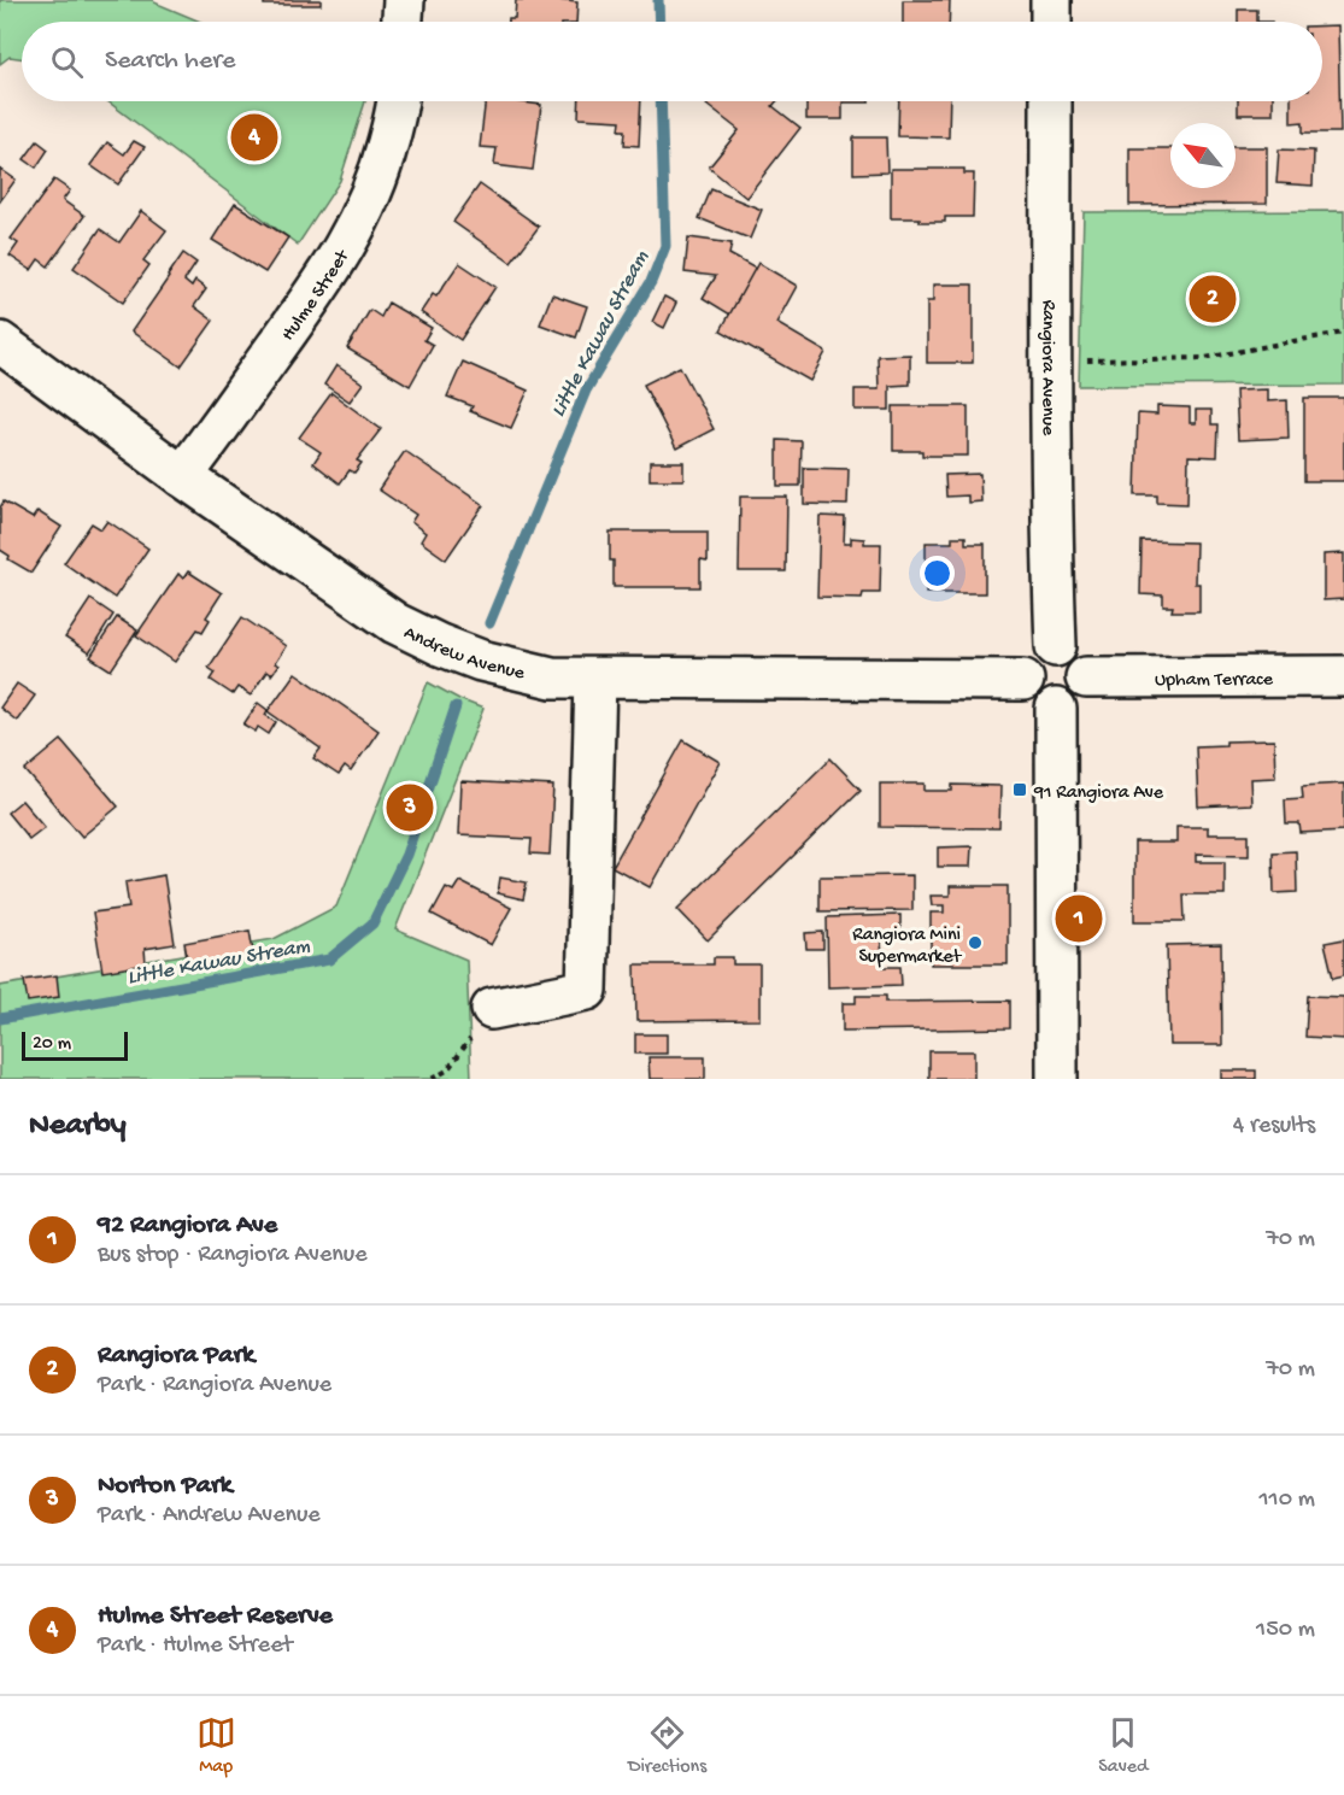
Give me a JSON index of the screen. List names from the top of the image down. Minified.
{"streets":{"street":["Hulme Street","Rangiora Avenue","Andrew Avenue","Upham Terrace"]},"crossings":[["Hulme Street","Andrew Avenue"],["Rangiora Avenue","Andrew Avenue"],["Rangiora Avenue","Upham Terrace"],["Andrew Avenue","Upham Terrace"]],"water":["Little Kawau Stream"],"places":{"transit":["91 Rangiora Ave"],"other":["Rangiora Mini Supermarket"]},"scale_bar":"20 m","north":"top left","page":{"search":"Search here","pins":["4","2","3","1"],"scale":"20 m","heading":["Nearby","4 results"],"list":[{"mark":"1","name":"92 Rangiora Ave","note":"Bus stop · Rangiora Avenue","value":"70 m"},{"mark":"2","name":"Rangiora Park","note":"Park · Rangiora Avenue","value":"70 m"},{"mark":"3","name":"Norton Park","note":"Park · Andrew Avenue","value":"110 m"},{"mark":"4","name":"Hulme Street Reserve","note":"Park · Hulme Street","value":"150 m"}],"nav":["Map","Directions","Saved"]}}
